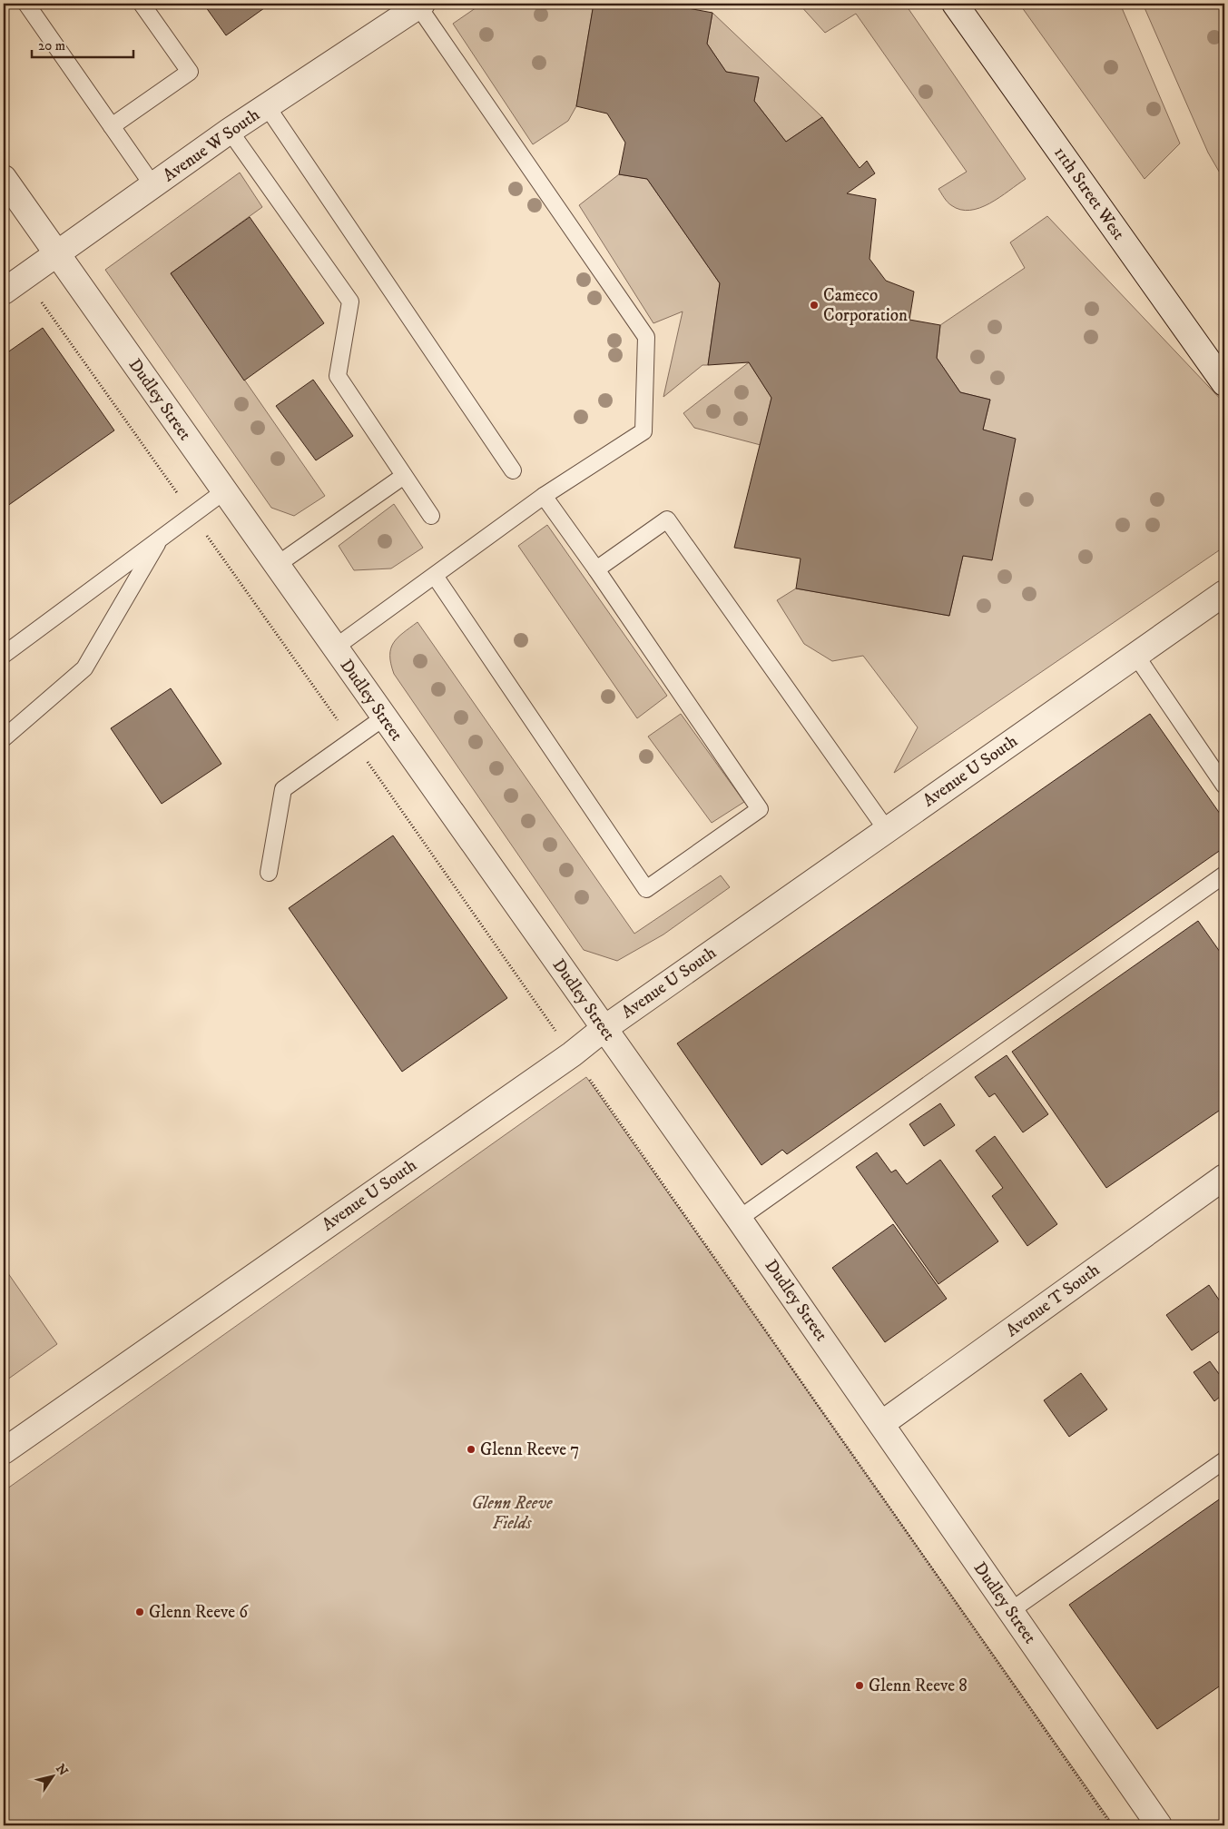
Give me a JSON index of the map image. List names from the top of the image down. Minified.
{"streets":{"street":["Avenue W South","11th Street West","Dudley Street","Avenue U South","Avenue T South"]},"crossings":[["Avenue W South","Dudley Street"],["Dudley Street","Avenue U South"],["Dudley Street","Avenue T South"]],"parks":["Glenn Reeve Fields"],"places":["Cameco Corporation","Glenn Reeve 7","Glenn Reeve 6","Glenn Reeve 8"],"scale_bar":"20 m","north":"top right"}
